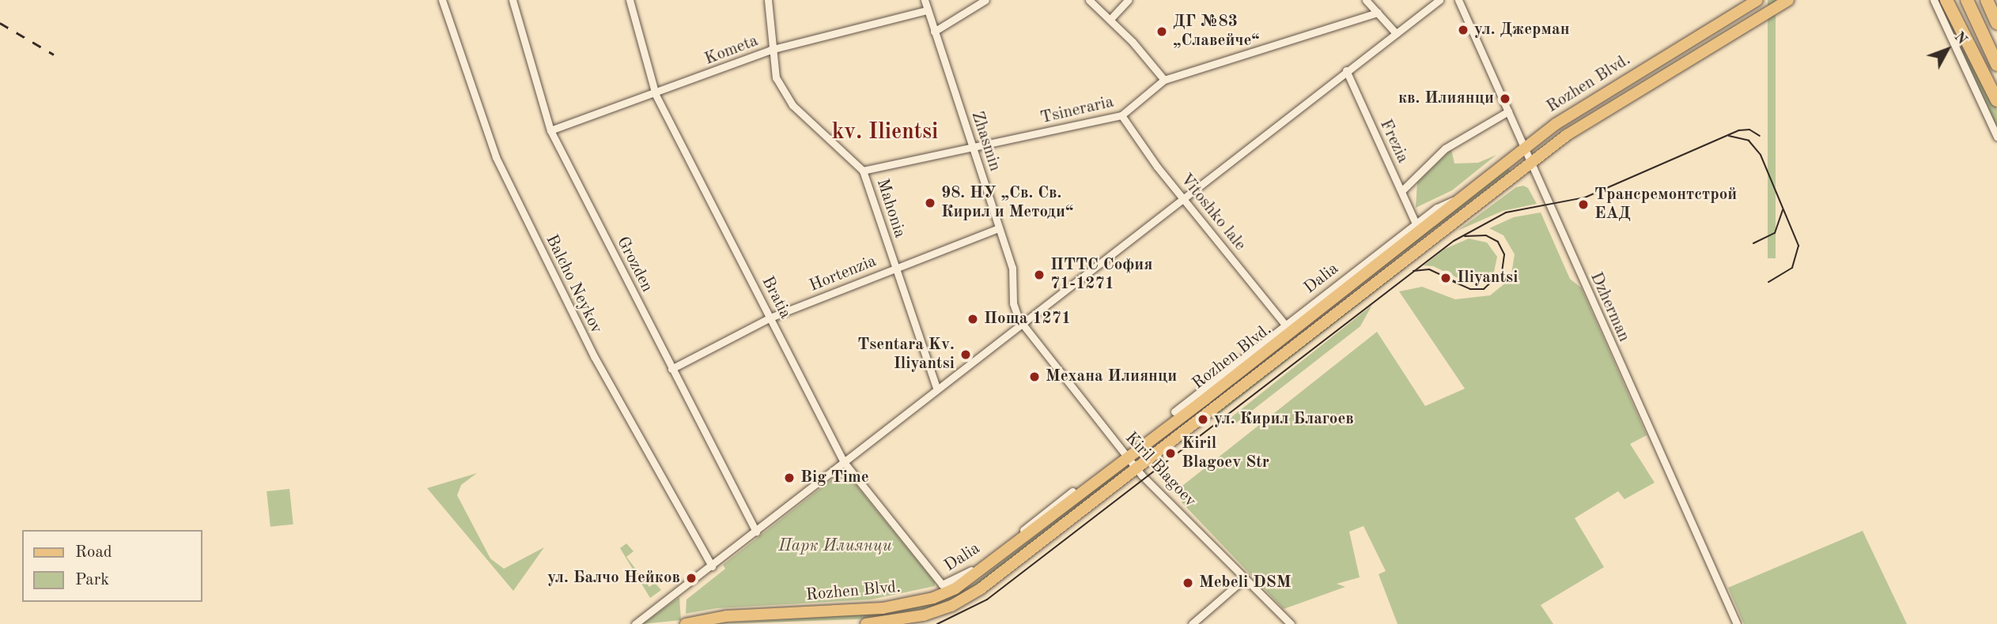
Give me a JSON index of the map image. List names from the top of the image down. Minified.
{"streets":{"main road":["Rozhen Blvd."],"street":["Kometa","Tsineraria","Zhasmin","Frezia","Mahonia","Vitoshko lale","Grozden","Hortenzia","Dalia","Balcho Neykov","Bratia","Dzherman","Kiril Blagoev"]},"crossings":[["Kometa","Zhasmin"],["Kometa","Mahonia"],["Kometa","Grozden"],["Kometa","Bratia"],["Rozhen Blvd.","Dalia"],["Rozhen Blvd.","Dzherman"],["Rozhen Blvd.","Kiril Blagoev"],["Tsineraria","Zhasmin"],["Tsineraria","Mahonia"],["Tsineraria","Vitoshko lale"],["Zhasmin","Hortenzia"],["Zhasmin","Kiril Blagoev"],["Frezia","Dalia"],["Mahonia","Hortenzia"],["Vitoshko lale","Dalia"],["Grozden","Hortenzia"],["Hortenzia","Bratia"],["Dalia","Bratia"]],"districts":["kv. Ilientsi"],"parks":["Парк Илиянци"],"places":["ул. Джерман","ДГ №83 „Славейче“","кв. Илиянци","98. НУ „Св. Св. Кирил и Методи“","Трансремонтстрой ЕАД","ПТТС София 71-1271","Iliyantsi","Поща 1271","Tsentara Kv. Iliyantsi","Механа Илиянци","ул. Кирил Благоев","Kiril Blagoev Str","Big Time","ул. Балчо Нейков","Mebeli DSM"],"legend":["Road","Park"],"north":"top right"}
